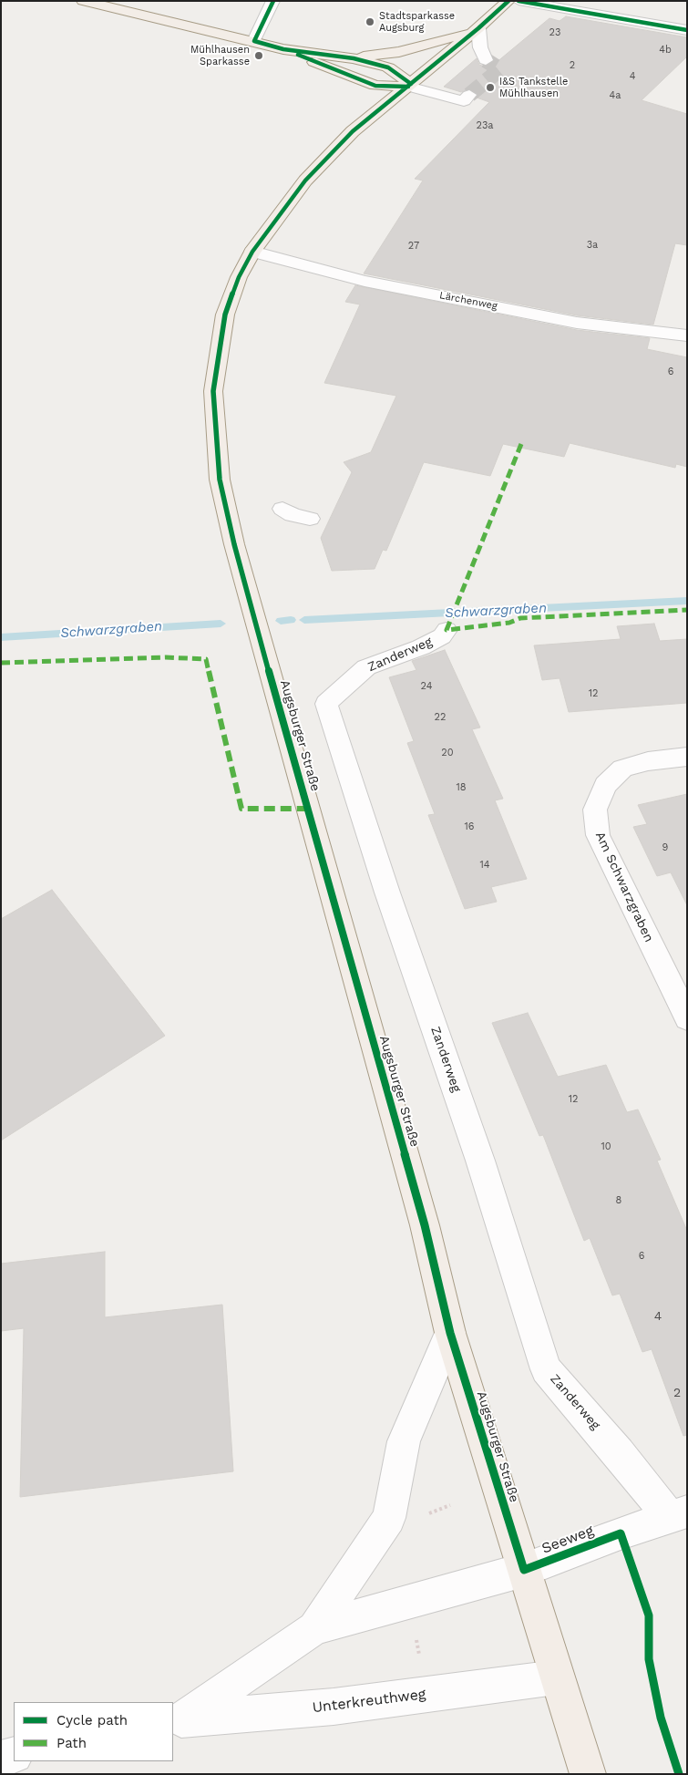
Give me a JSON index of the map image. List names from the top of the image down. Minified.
{"streets":{"main road":["Augsburger Straße"],"street":["Lärchenweg","Zanderweg","Am Schwarzgraben","Seeweg","Unterkreuthweg"]},"crossings":[["Lärchenweg","Augsburger Straße"],["Zanderweg","Seeweg"],["Augsburger Straße","Seeweg"],["Augsburger Straße","Unterkreuthweg"],["Seeweg","Unterkreuthweg"]],"water":["Schwarzgraben"],"places":["Stadtsparkasse Augsburg","Mühlhausen Sparkasse","I&S Tankstelle Mühlhausen"],"house_numbers":["23","4b","2","4","4a","23a","3a","27","6","24","12","22","20","18","16","9","14","12","10","8","6","4","2"],"legend":["Cycle path","Path"]}
